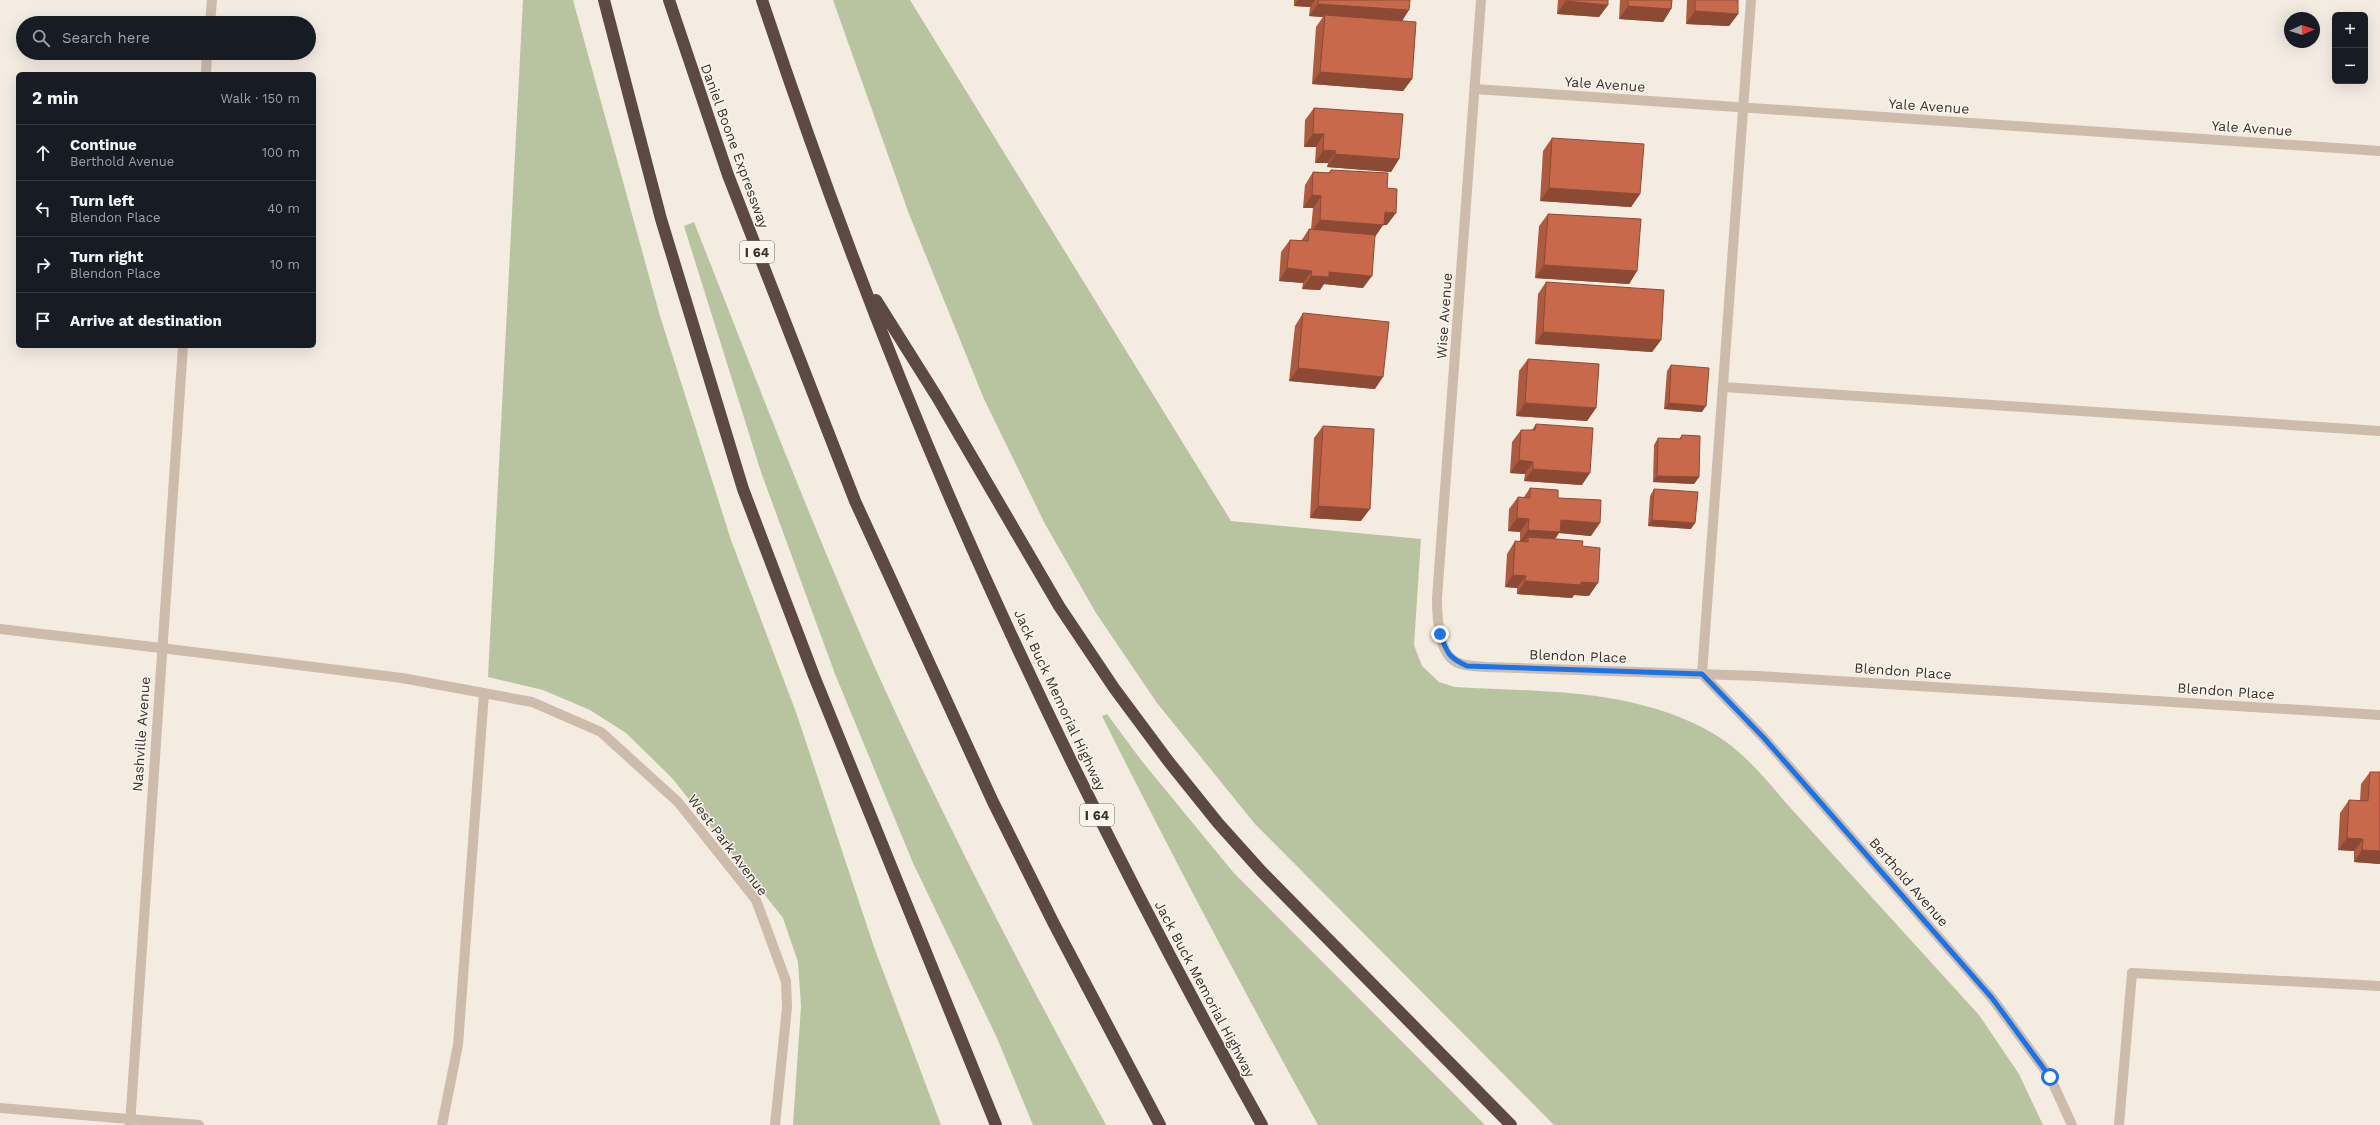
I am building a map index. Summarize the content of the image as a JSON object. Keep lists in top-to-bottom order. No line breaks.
{"streets":{"highway":["Daniel Boone Expressway","I 64","Jack Buck Memorial Highway"],"street":["Yale Avenue","Wise Avenue","Blendon Place","Nashville Avenue","West Park Avenue","Berthold Avenue"]},"crossings":[["Yale Avenue","Wise Avenue"],["I 64","Jack Buck Memorial Highway"],["Wise Avenue","Blendon Place"],["Blendon Place","Berthold Avenue"],["Nashville Avenue","West Park Avenue"]],"north":"right","page":{"map_buttons":["+","−"],"search":"Search here","heading":["2 min","Walk · 150 m"],"list":[["Continue","Berthold Avenue","100 m"],["Turn left","Blendon Place","40 m"],["Turn right","Blendon Place","10 m"],"Arrive at destination"]}}
